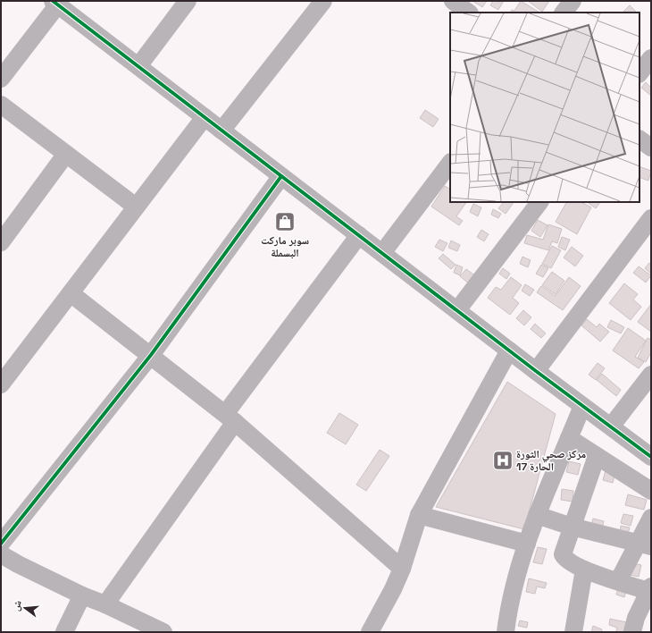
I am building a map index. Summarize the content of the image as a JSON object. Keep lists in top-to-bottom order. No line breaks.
{"places":{"shop":["سوبر ماركت البسملة"],"hospital":["مركز صحي الثورة الحارة 17"]},"north":"left"}
